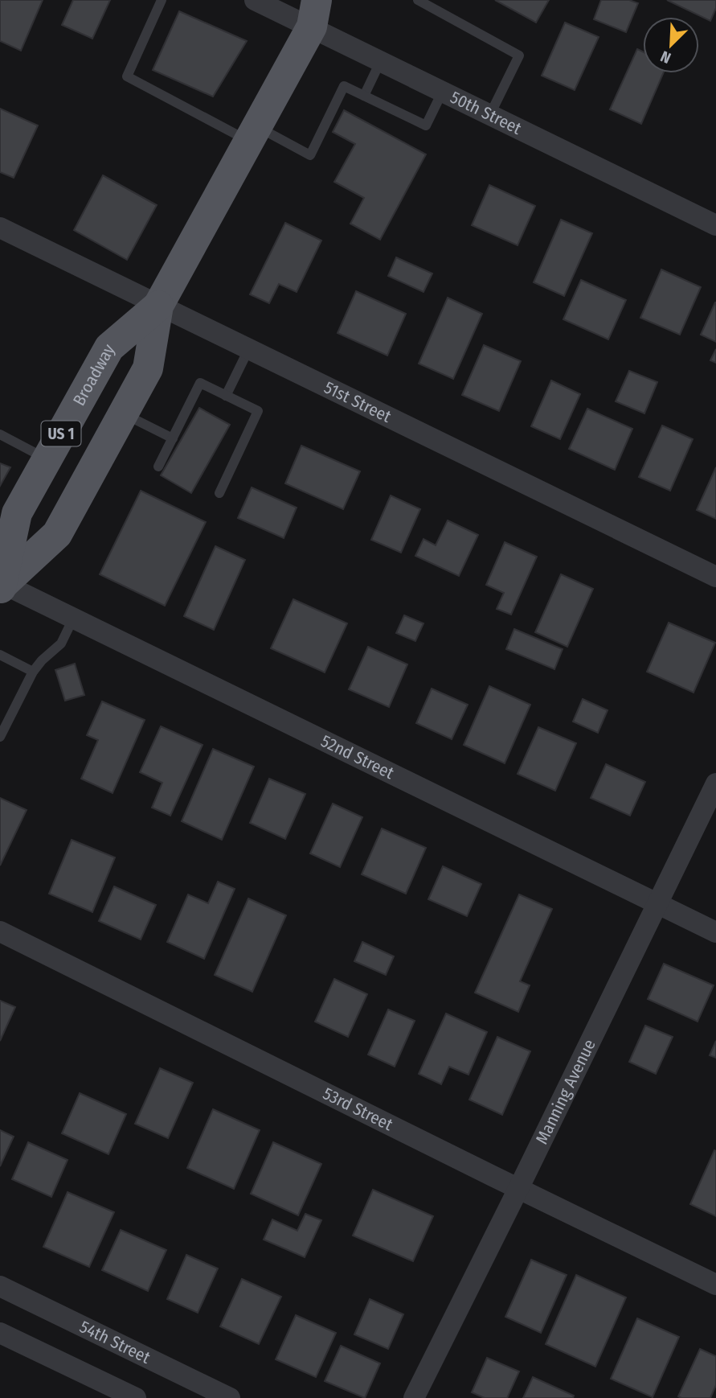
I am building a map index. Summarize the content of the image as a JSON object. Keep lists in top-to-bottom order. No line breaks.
{"streets":{"main road":["Broadway","US 1"],"street":["50th Street","51st Street","52nd Street","Manning Avenue","53rd Street","54th Street"]},"crossings":[["50th Street","Broadway"],["Broadway","51st Street"],["Broadway","52nd Street"],["52nd Street","Manning Avenue"],["Manning Avenue","53rd Street"]],"north":"bottom left"}
